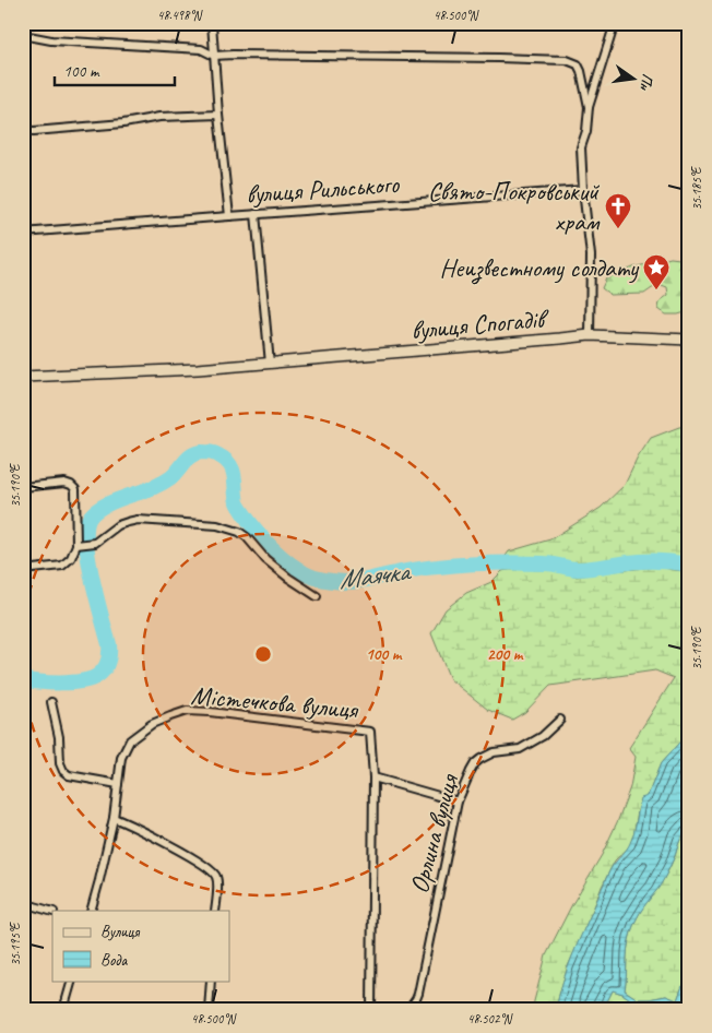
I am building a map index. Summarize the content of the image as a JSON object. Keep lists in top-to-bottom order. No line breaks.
{"streets":{"street":["вулиця Рильського","вулиця Спогадів","Містечкова вулиця","Орлина вулиця"]},"crossings":[["Містечкова вулиця","Орлина вулиця"]],"water":["Маячка"],"places":{"church":["Свято-Покровський храм"],"place":["Неизвестному солдату"]},"legend":["Вулиця","Вода"],"scale_bar":"100 m","north":"right","coordinates":["48.498°N","48.500°N","35.185°E","35.190°E","35.195°E","48.502°N"],"rings":["100 m","200 m"]}
